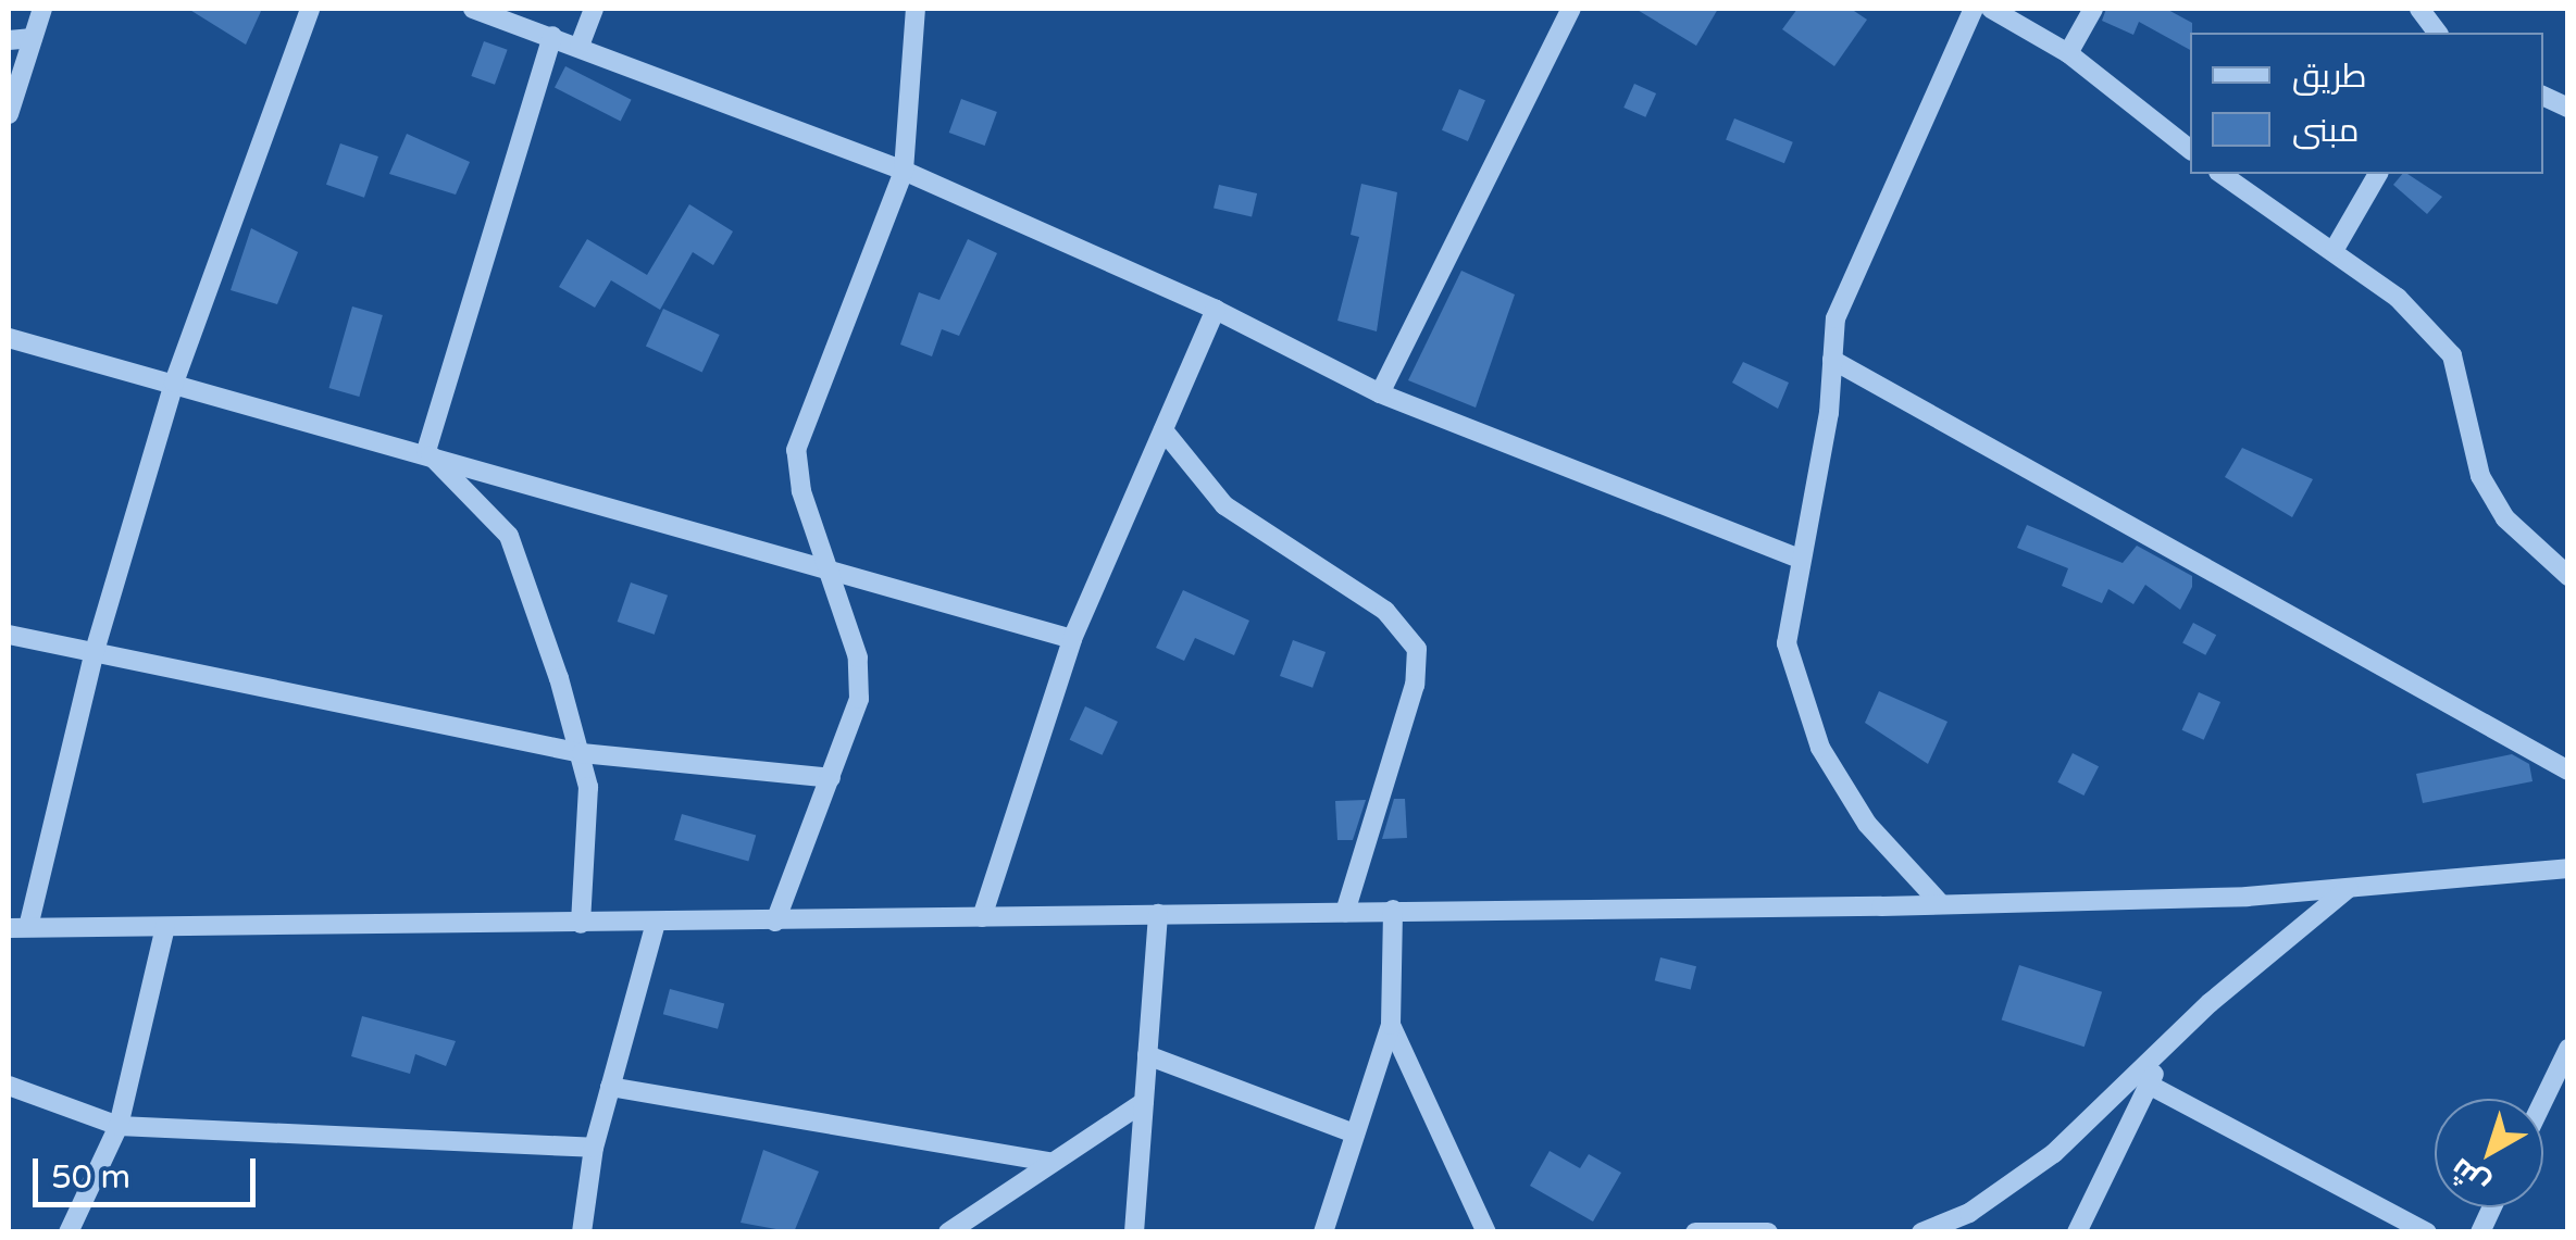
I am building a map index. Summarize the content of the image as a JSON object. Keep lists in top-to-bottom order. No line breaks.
{"legend":["طريق","مبنى"],"scale_bar":"50 m","north":"bottom left"}
